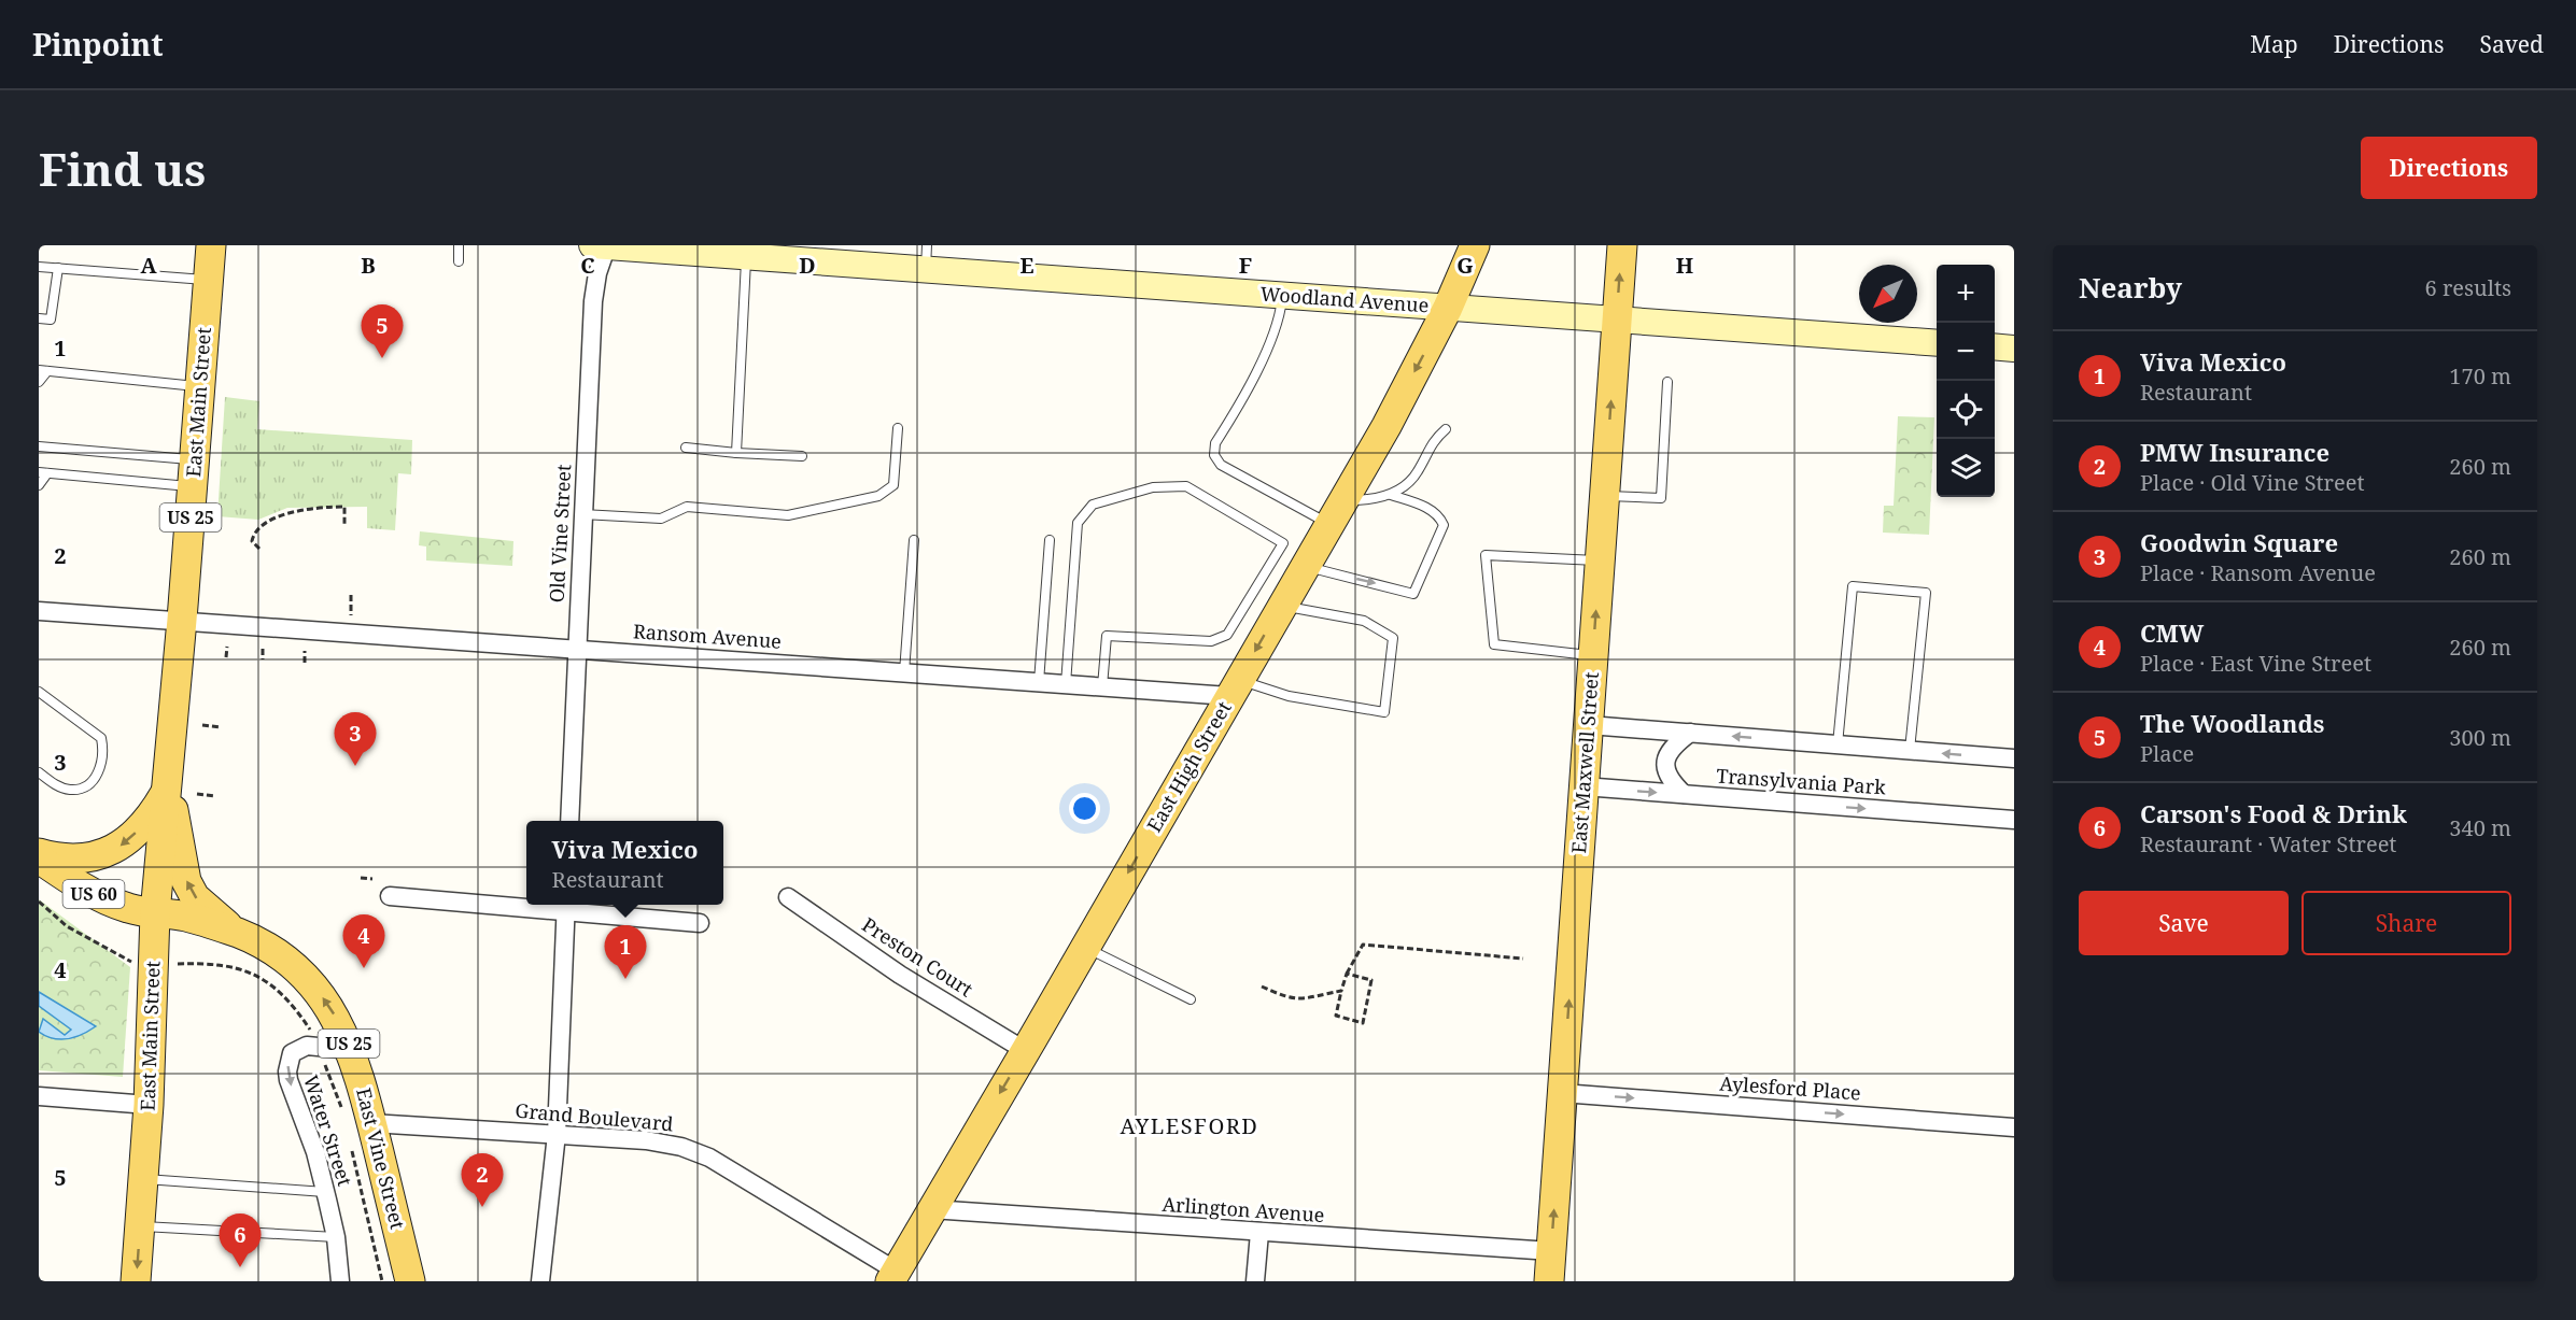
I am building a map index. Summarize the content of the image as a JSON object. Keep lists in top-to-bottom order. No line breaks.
{"streets":{"main road":["East Main Street","US 25","East Maxwell Street","East High Street","US 60","East Vine Street"],"street":["Woodland Avenue","Old Vine Street","Ransom Avenue","Transylvania Park","Preston Court","Aylesford Place","Grand Boulevard","Water Street","Arlington Avenue"]},"crossings":[["Woodland Avenue","Old Vine Street"],["Woodland Avenue","East Maxwell Street"],["Woodland Avenue","East High Street"],["East Main Street","Ransom Avenue"],["East Main Street","US 60"],["East Main Street","East Vine Street"],["Old Vine Street","Ransom Avenue"],["Ransom Avenue","East High Street"],["East Maxwell Street","Transylvania Park"],["East Maxwell Street","Aylesford Place"],["East Maxwell Street","Arlington Avenue"],["East High Street","Preston Court"],["East High Street","Grand Boulevard"],["East High Street","Arlington Avenue"],["US 60","East Vine Street"],["Grand Boulevard","East Vine Street"],["Water Street","East Vine Street"]],"one_way":["East Maxwell Street","East High Street","Aylesford Place","East Vine Street"],"districts":["AYLESFORD"],"north":"bottom left","page":{"header":"Pinpoint","nav":["Map","Directions","Saved"],"buttons":["Directions",["Save","Share"]],"title":"Find us","heading":["Nearby","6 results"],"map_buttons":["+","−"],"pins":["5","3","4","1","2","6"],"list":[{"mark":"1","name":"Viva Mexico","note":"Restaurant","value":"170 m"},{"mark":"2","name":"PMW Insurance","note":"Place · Old Vine Street","value":"260 m"},{"mark":"3","name":"Goodwin Square","note":"Place · Ransom Avenue","value":"260 m"},{"mark":"4","name":"CMW","note":"Place · East Vine Street","value":"260 m"},{"mark":"5","name":"The Woodlands","note":"Place","value":"300 m"},{"mark":"6","name":"Carson's Food & Drink","note":"Restaurant · Water Street","value":"340 m"}],"popup":["Viva Mexico","Restaurant"]},"grid":{"columns":["A","B","C","D","E","F","G","H"],"rows":["1","2","3","4","5"]}}
